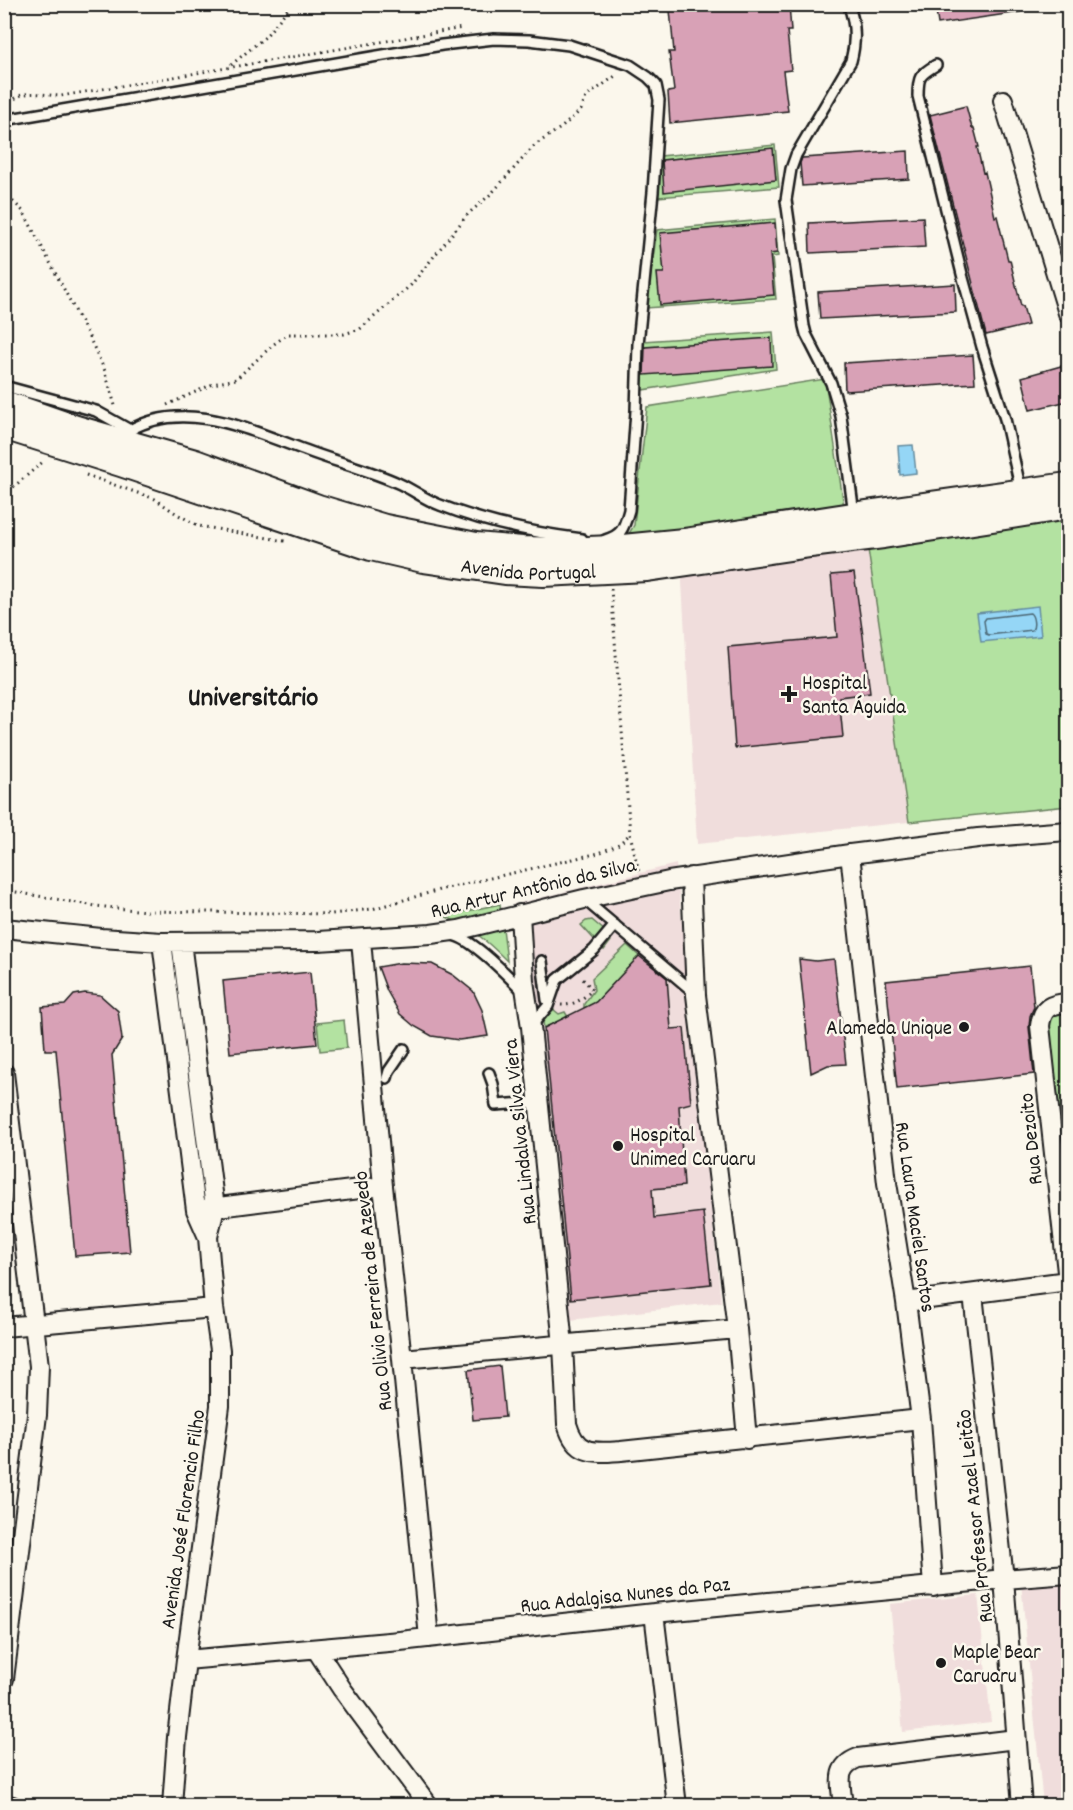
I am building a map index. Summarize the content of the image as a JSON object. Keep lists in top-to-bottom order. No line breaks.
{"streets":{"street":["Avenida Portugal","Rua Artur Antônio da Silva","Rua Lindalva Silva Viera","Rua Dezoito","Rua Laura Maciel Santos","Rua Olivio Ferreira de Azevedo","Rua Professor Azael Leitão","Avenida José Florencio Filho","Rua Adalgisa Nunes da Paz"]},"crossings":[["Rua Artur Antônio da Silva","Rua Lindalva Silva Viera"],["Rua Artur Antônio da Silva","Rua Laura Maciel Santos"],["Rua Artur Antônio da Silva","Rua Olivio Ferreira de Azevedo"],["Rua Artur Antônio da Silva","Avenida José Florencio Filho"],["Rua Lindalva Silva Viera","Rua Laura Maciel Santos"],["Rua Laura Maciel Santos","Rua Adalgisa Nunes da Paz"],["Rua Olivio Ferreira de Azevedo","Rua Adalgisa Nunes da Paz"],["Rua Professor Azael Leitão","Rua Adalgisa Nunes da Paz"],["Avenida José Florencio Filho","Rua Adalgisa Nunes da Paz"]],"districts":["Universitário"],"places":{"health":["Hospital Santa Águida"],"other":["Alameda Unique","Hospital Unimed Caruaru","Maple Bear Caruaru"]}}
